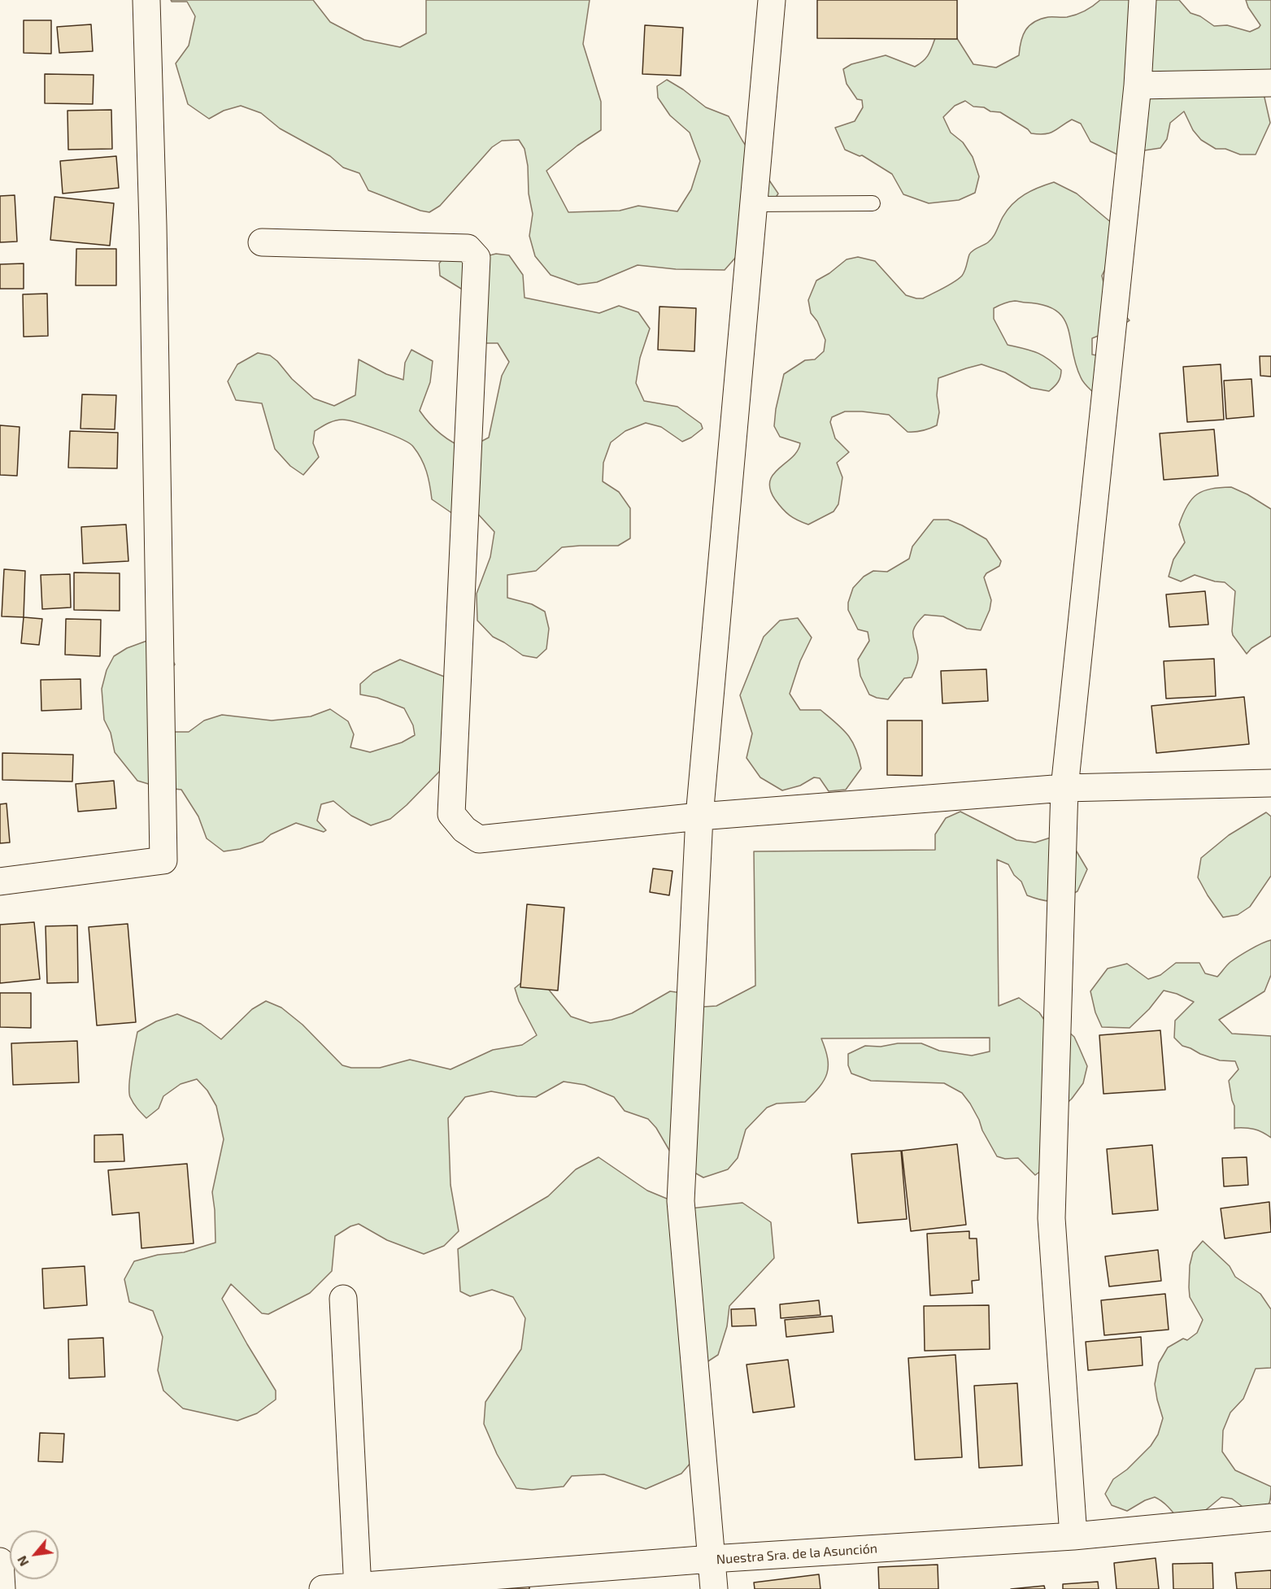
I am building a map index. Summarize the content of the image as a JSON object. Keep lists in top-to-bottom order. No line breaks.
{"streets":{"street":["Nuestra Sra. de la Asunción"]},"north":"bottom left"}
